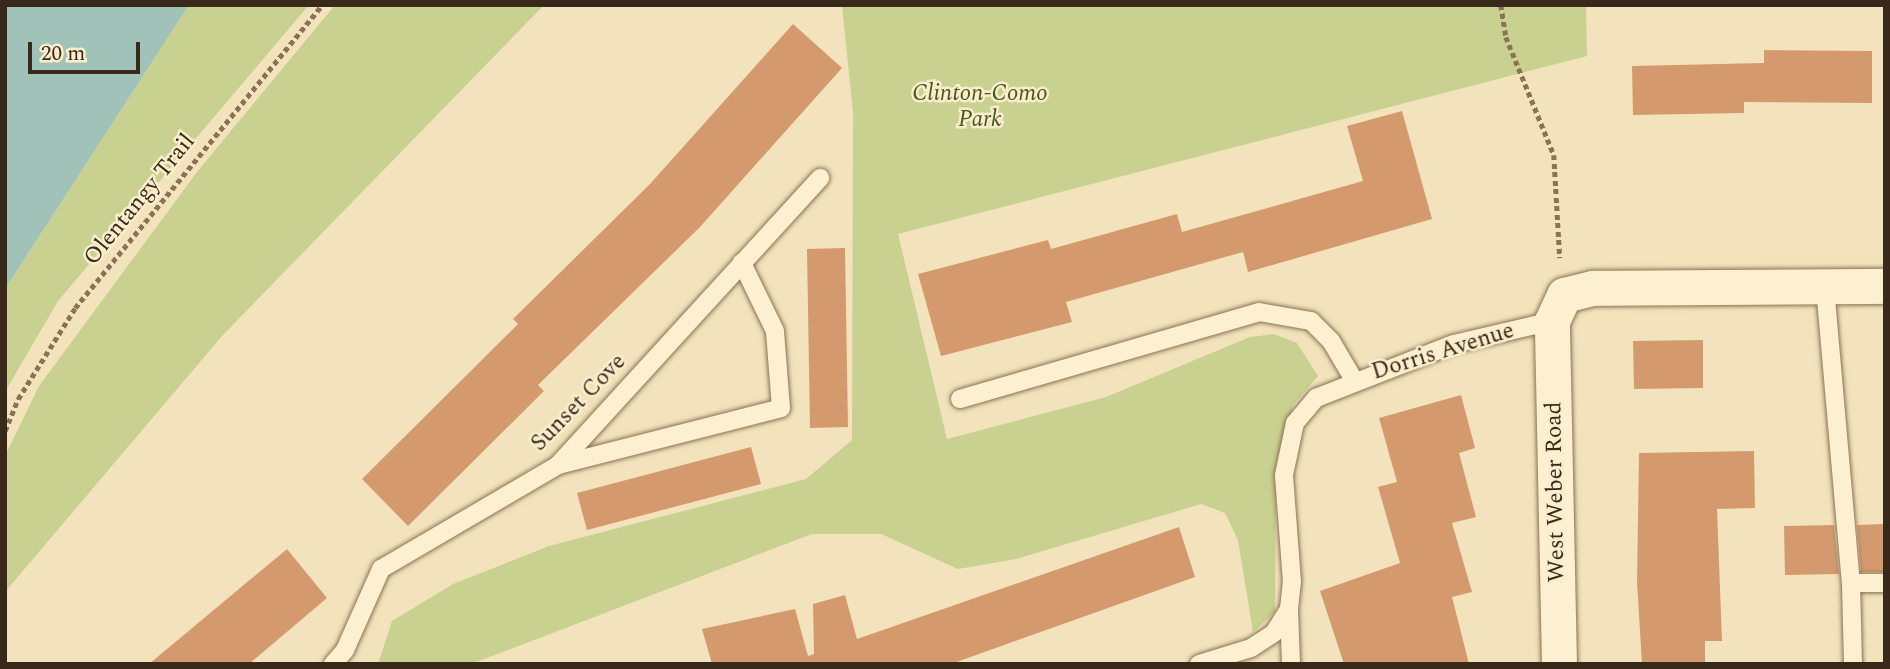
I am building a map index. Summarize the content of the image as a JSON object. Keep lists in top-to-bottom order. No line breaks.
{"streets":{"street":["West Weber Road"],"lane":["Dorris Avenue","Sunset Cove"],"path":["Olentangy Trail"]},"crossings":[["Dorris Avenue","West Weber Road"]],"parks":["Clinton-Como Park"],"scale_bar":"20 m"}
